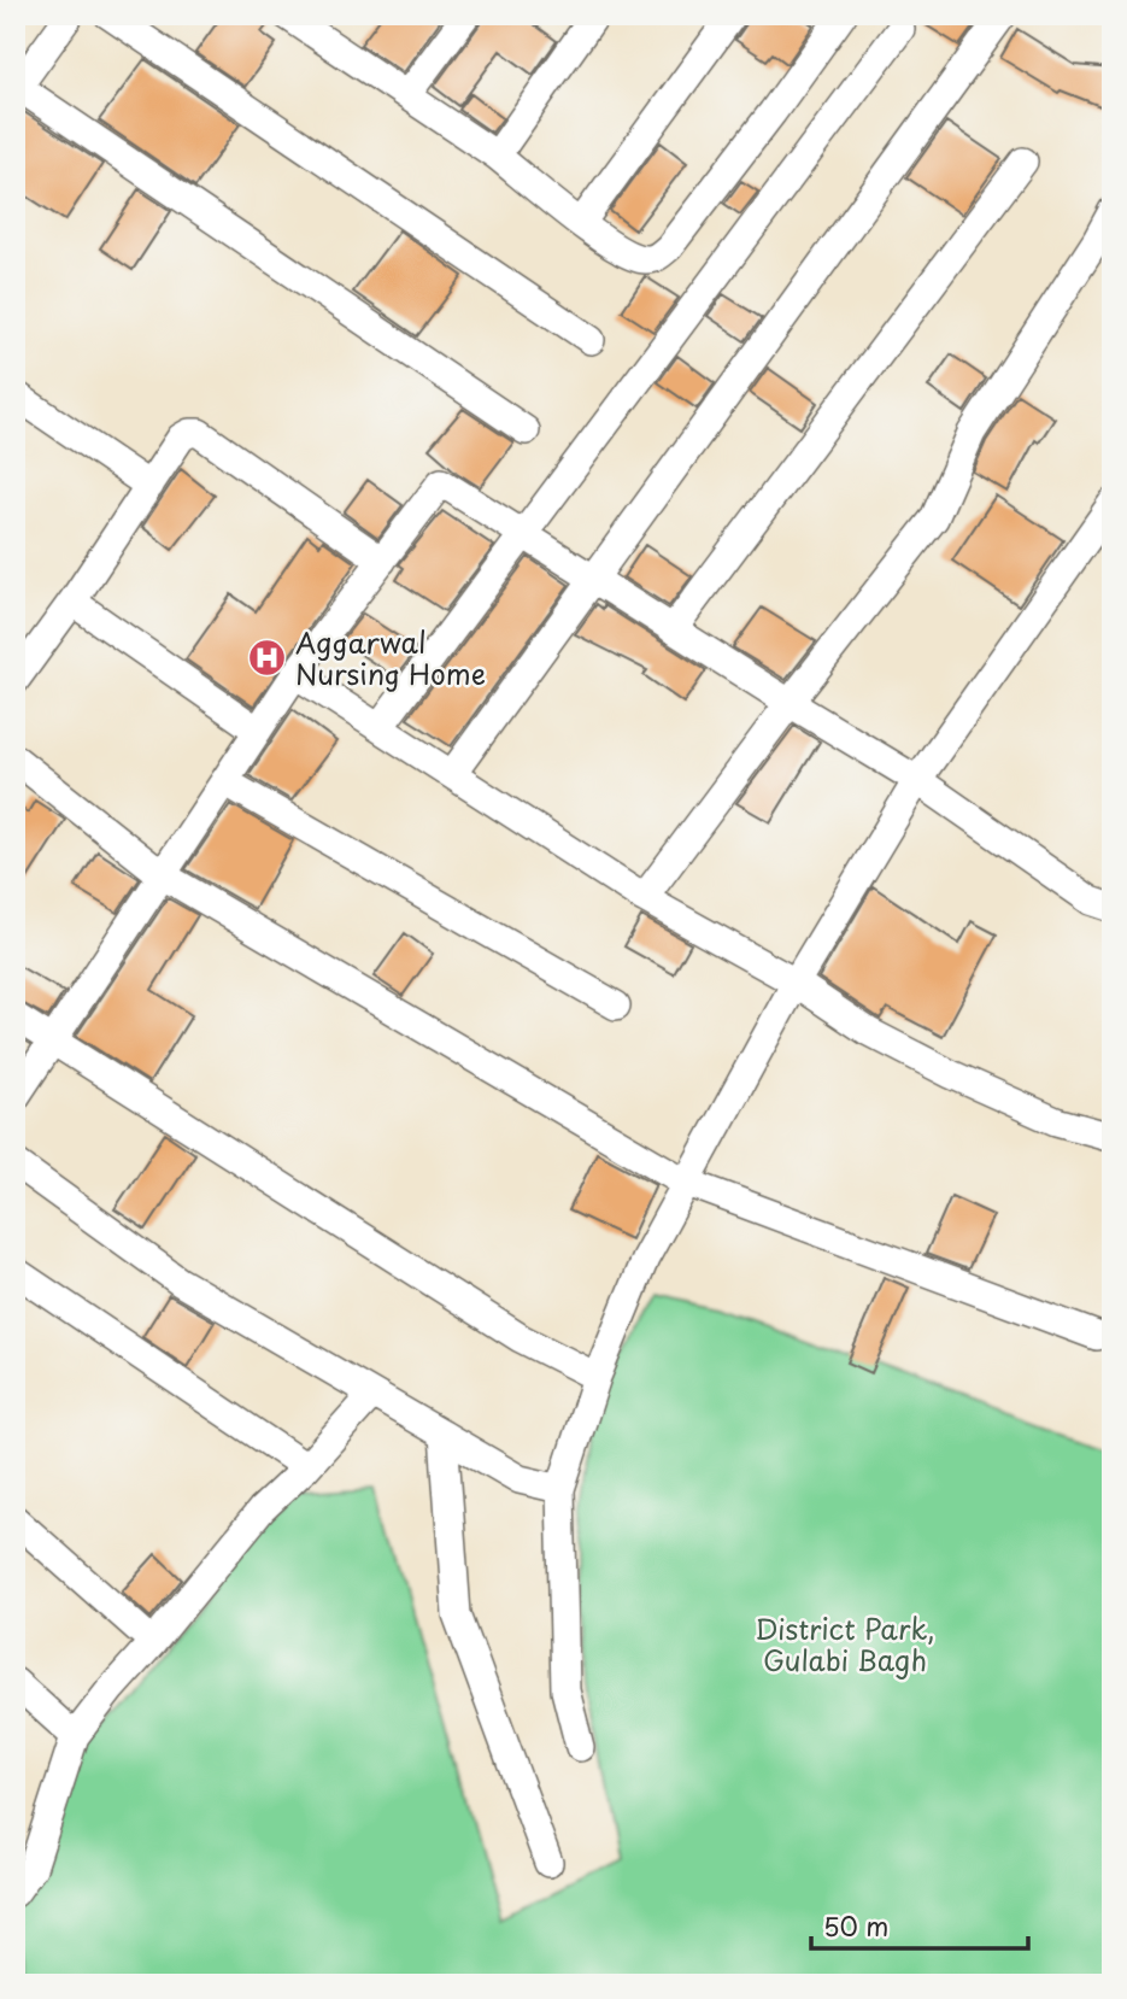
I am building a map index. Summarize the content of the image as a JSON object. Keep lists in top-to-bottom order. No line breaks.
{"parks":["District Park, Gulabi Bagh"],"places":{"hospital":["Aggarwal Nursing Home"]},"scale_bar":"50 m"}
